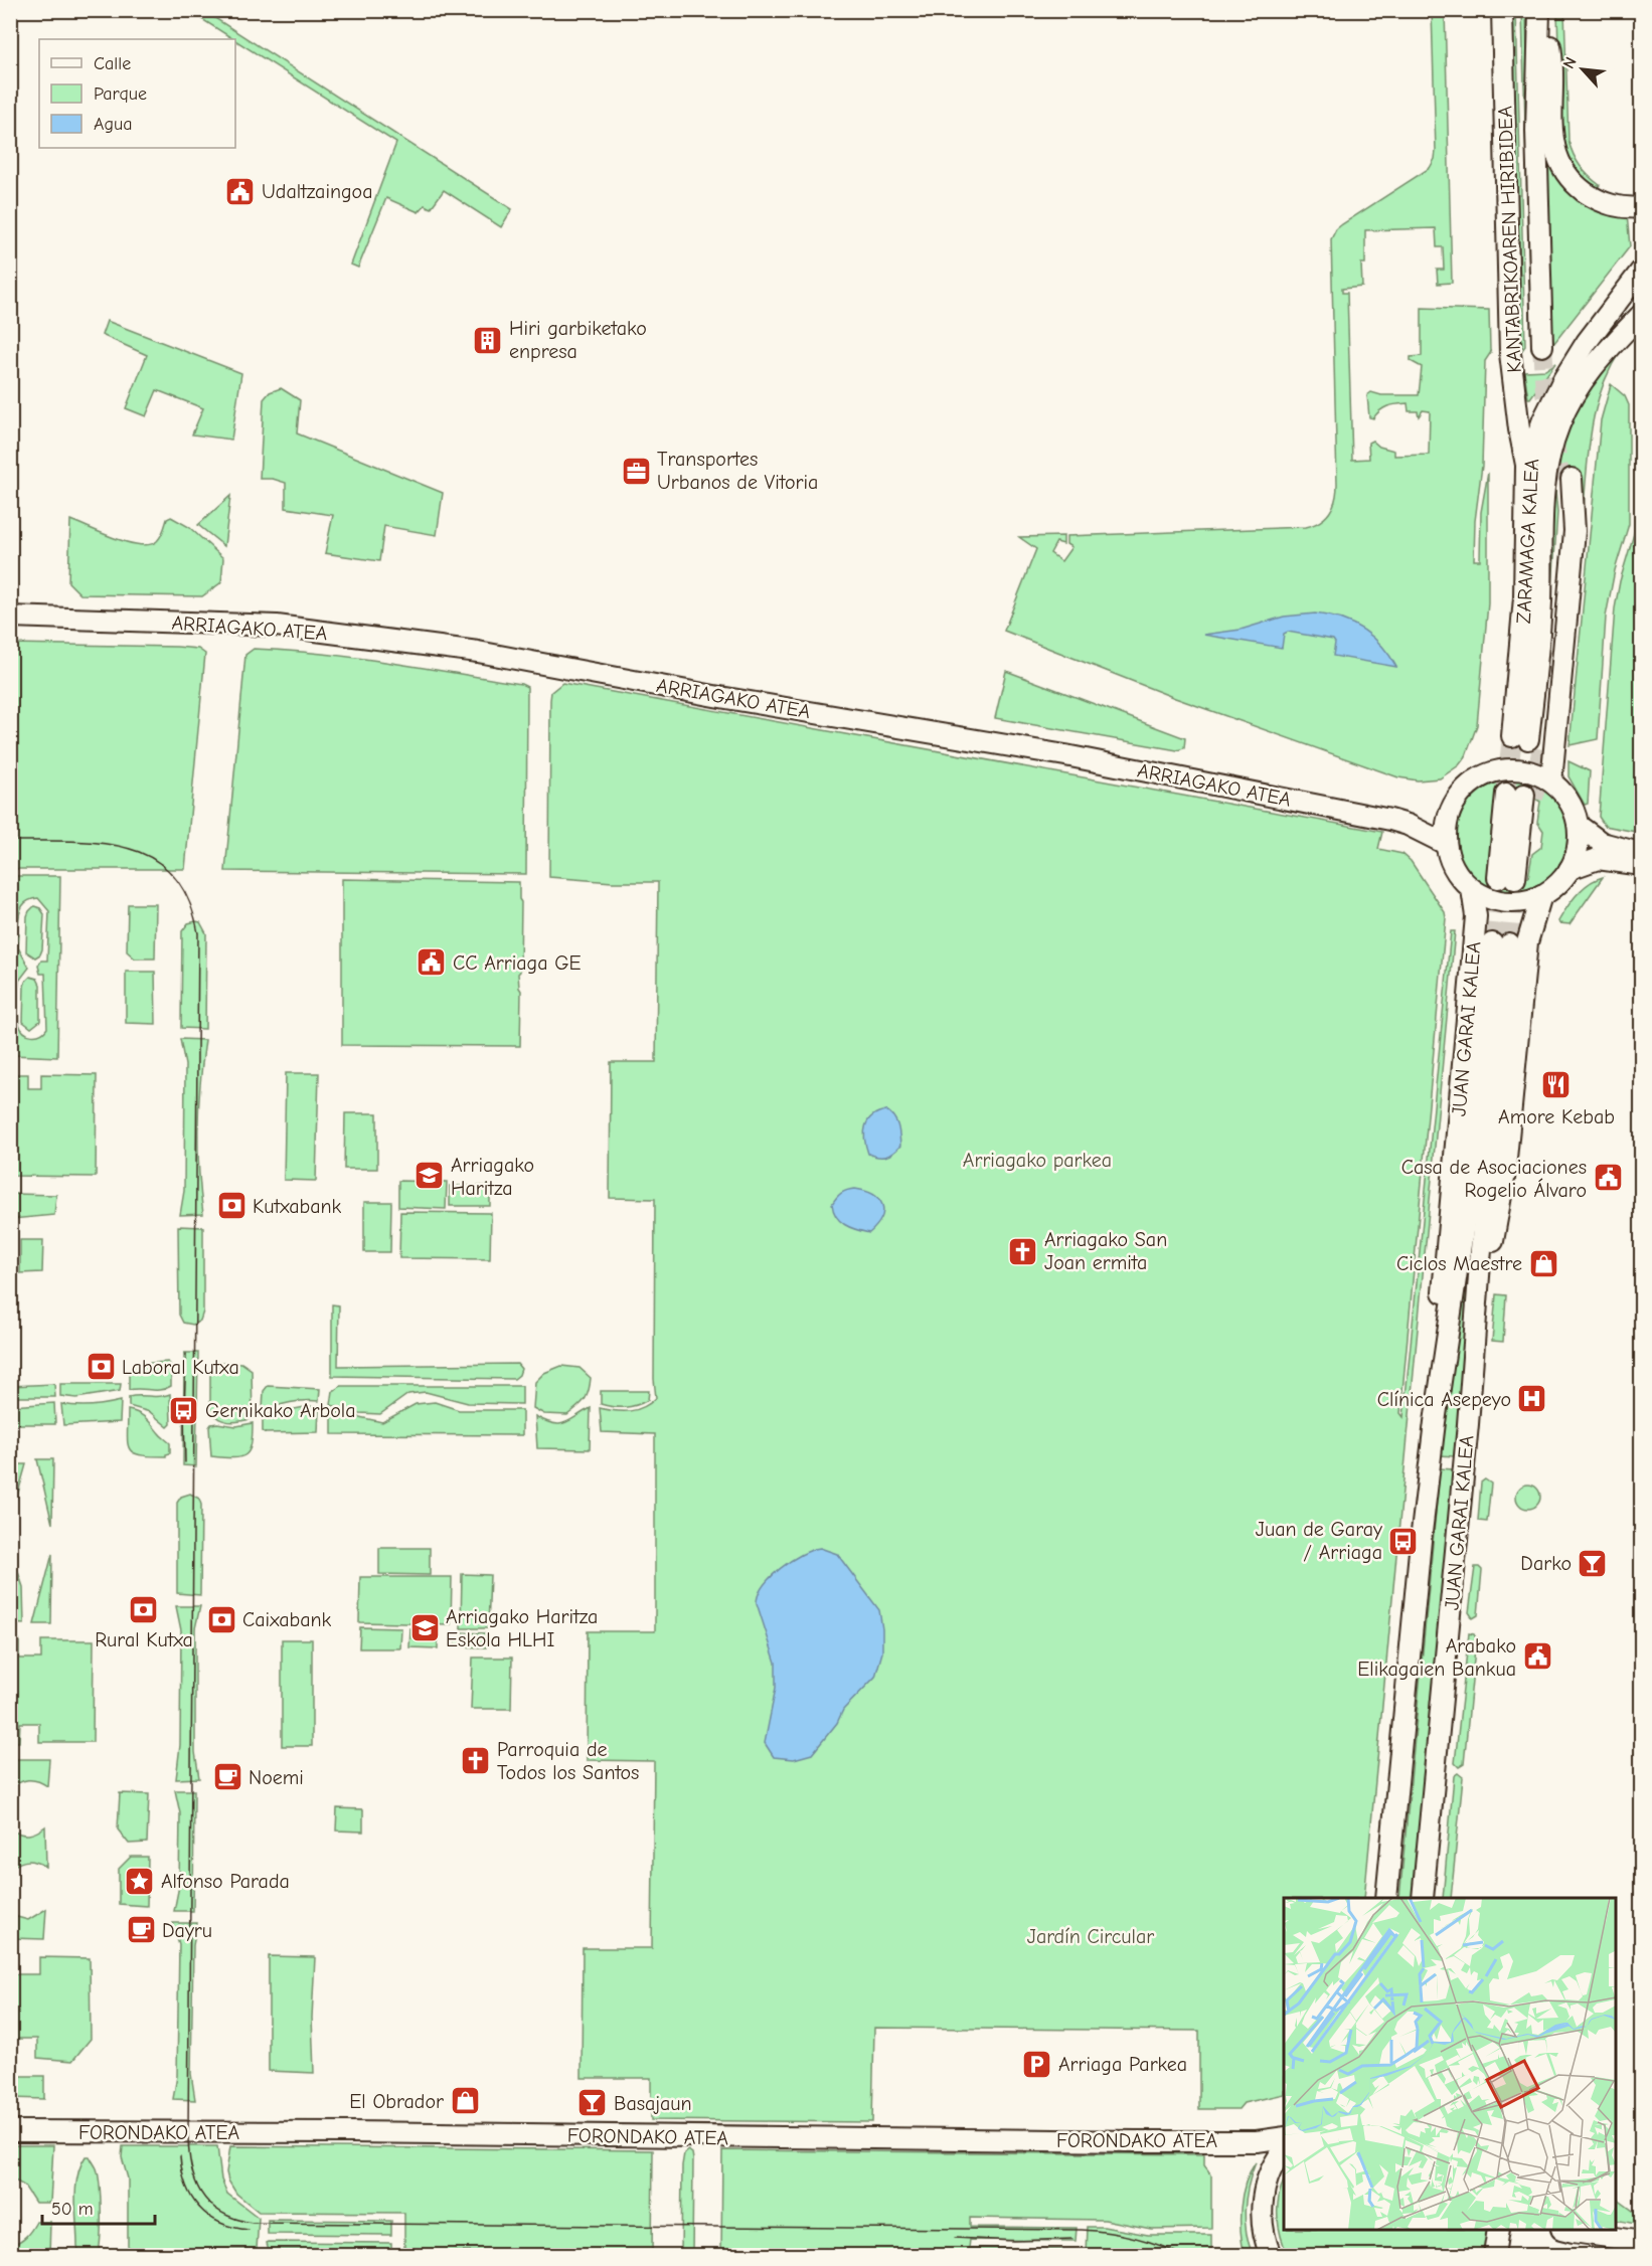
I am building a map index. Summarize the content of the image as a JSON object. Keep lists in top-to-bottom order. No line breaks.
{"streets":{"main road":["KANTABRIKOAREN HIRIBIDEA","ZARAMAGA KALEA","ARRIAGAKO ATEA","JUAN GARAI KALEA","FORONDAKO ATEA"]},"crossings":[["KANTABRIKOAREN HIRIBIDEA","ZARAMAGA KALEA"]],"parks":["Arriagako parkea","Jardín Circular"],"places":{"public building":["Udaltzaingoa","CC Arriaga GE","Casa de Asociaciones Rogelio Álvaro","Arabako Elikagaien Bankua"],"building":["Hiri garbiketako enpresa"],"office":["Transportes Urbanos de Vitoria"],"restaurant":["Amore Kebab"],"school or university":["Arriagako Haritza","Arriagako Haritza Eskola HLHI"],"bank":["Kutxabank","Laboral Kutxa","Rural Kutxa","Caixabank"],"church":["Arriagako San Joan ermita","Parroquia de Todos los Santos"],"shop":["Ciclos Maestre","El Obrador"],"hospital":["Clínica Asepeyo"],"bus stop":["Gernikako Arbola","Juan de Garay / Arriaga"],"bar":["Darko","Basajaun"],"cafe":["Noemi","Dayru"],"place":["Alfonso Parada"],"parking":["Arriaga Parkea"]},"legend":["Calle","Parque","Agua"],"scale_bar":"50 m","north":"top left"}
